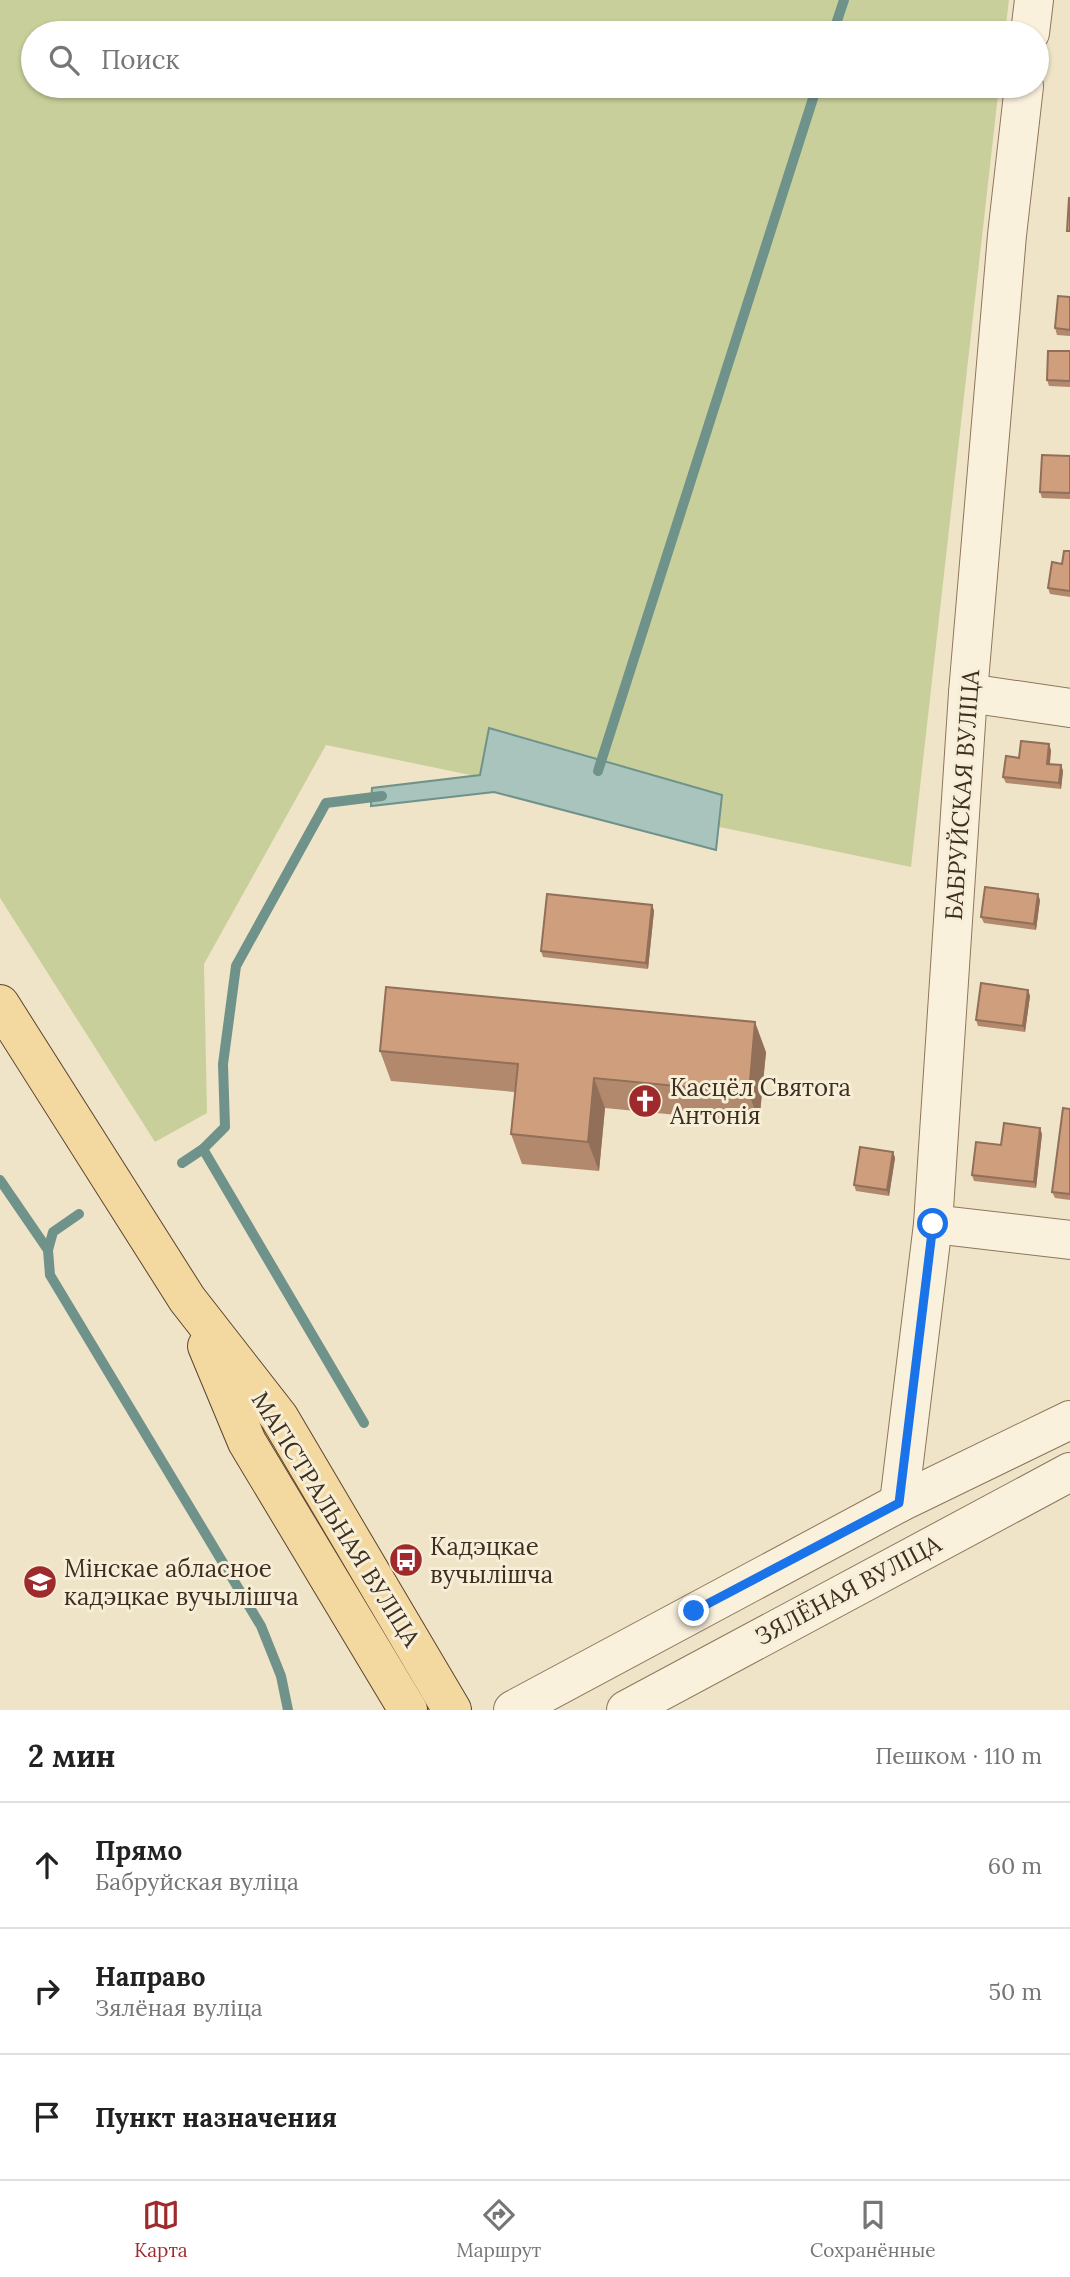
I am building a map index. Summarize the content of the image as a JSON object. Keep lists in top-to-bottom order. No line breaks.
{"streets":{"main road":["МАГІСТРАЛЬНАЯ ВУЛІЦА"],"street":["БАБРУЙСКАЯ ВУЛІЦА","ЗЯЛЁНАЯ ВУЛІЦА"]},"places":{"church":["Касцёл Святога Антонія"],"bus stop":["Кадэцкае вучылішча"],"school or university":["Мінскае абласное кадэцкае вучылішча"]},"page":{"search":"Поиск","heading":["2 мин","Пешком · 110 m"],"list":[["Прямо","Бабруйская вуліца","60 m"],["Направо","Зялёная вуліца","50 m"],"Пункт назначения"],"nav":["Карта","Маршрут","Сохранённые"]}}
